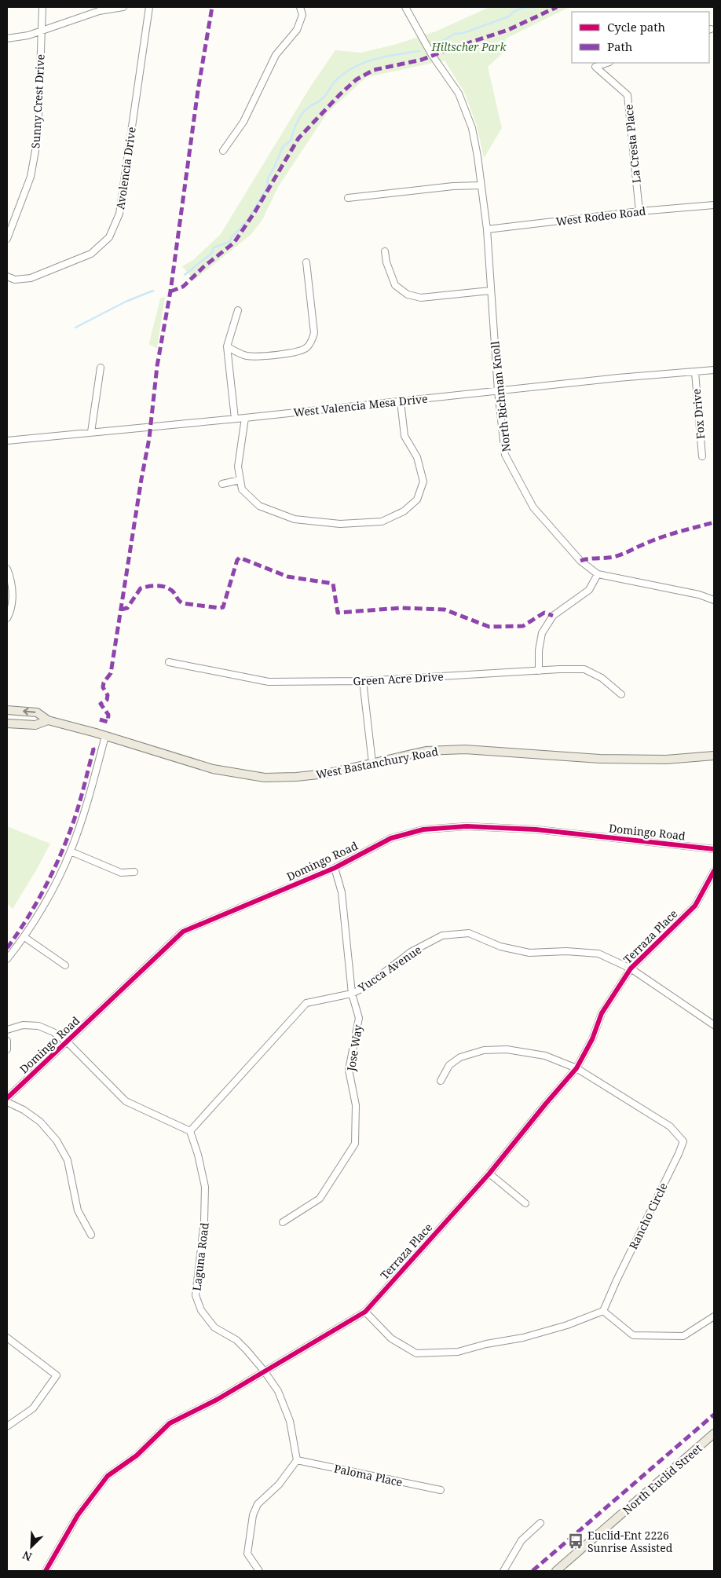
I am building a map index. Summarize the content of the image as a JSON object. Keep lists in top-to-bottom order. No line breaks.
{"streets":{"main road":["West Bastanchury Road","North Euclid Street"],"street":["Sunny Crest Drive","La Cresta Place","Avolencia Drive","West Rodeo Road","North Richman Knoll","West Valencia Mesa Drive","Fox Drive","Green Acre Drive","Domingo Road","Terraza Place","Yucca Avenue","Jose Way","Rancho Circle","Laguna Road","Paloma Place"]},"crossings":[["La Cresta Place","West Rodeo Road"],["West Rodeo Road","North Richman Knoll"],["North Richman Knoll","West Valencia Mesa Drive"],["West Valencia Mesa Drive","Fox Drive"],["Domingo Road","Jose Way"],["Terraza Place","Yucca Avenue"],["Terraza Place","Rancho Circle"],["Terraza Place","Laguna Road"],["Yucca Avenue","Jose Way"],["Yucca Avenue","Laguna Road"],["Laguna Road","Paloma Place"]],"parks":["Hiltscher Park"],"places":{"bus stop":["Euclid-Ent 2226 Sunrise Assisted"]},"legend":["Cycle path","Path"],"north":"bottom left"}
